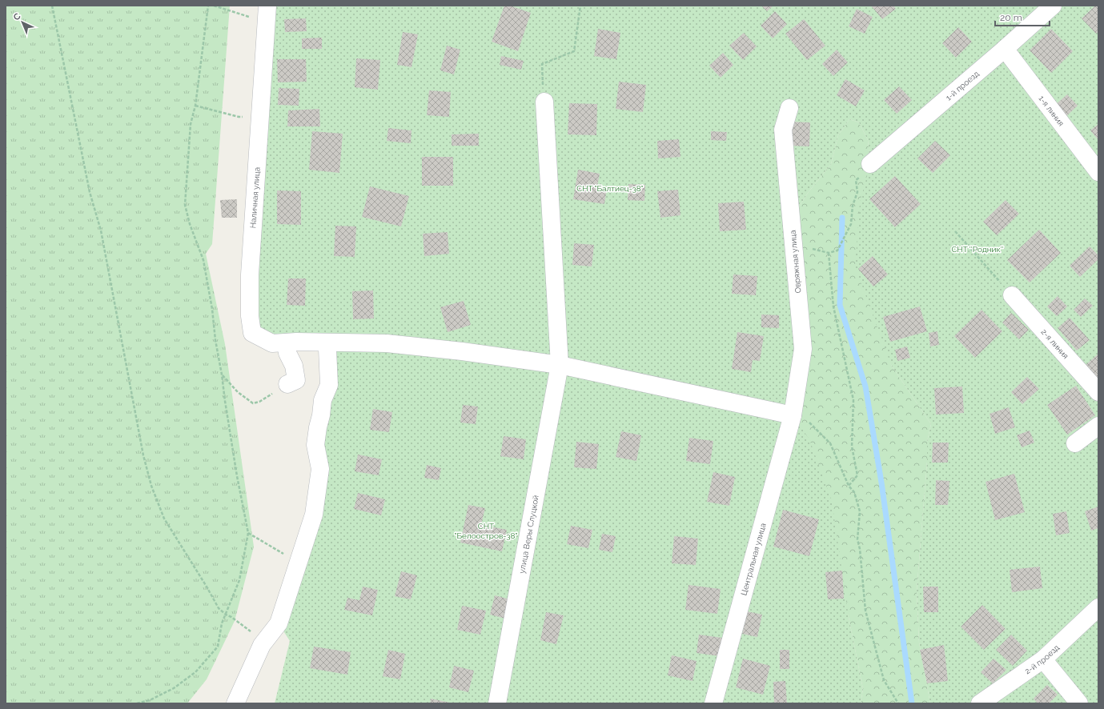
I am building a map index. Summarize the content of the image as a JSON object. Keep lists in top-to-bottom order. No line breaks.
{"streets":{"street":["1-й проезд","1-я линия","Наличная улица","Овряжная улица","2-я линия","улица Веры Слуцкой","Центральная улица","2-й проезд"]},"crossings":[["1-й проезд","1-я линия"],["Наличная улица","Овряжная улица"],["Наличная улица","улица Веры Слуцкой"],["Наличная улица","Центральная улица"],["Овряжная улица","Центральная улица"]],"parks":["СНТ \"Балтиец-38\"","СНТ ''Родник''","СНТ \"Белоостров-38\""],"scale_bar":"20 m","north":"top left"}
